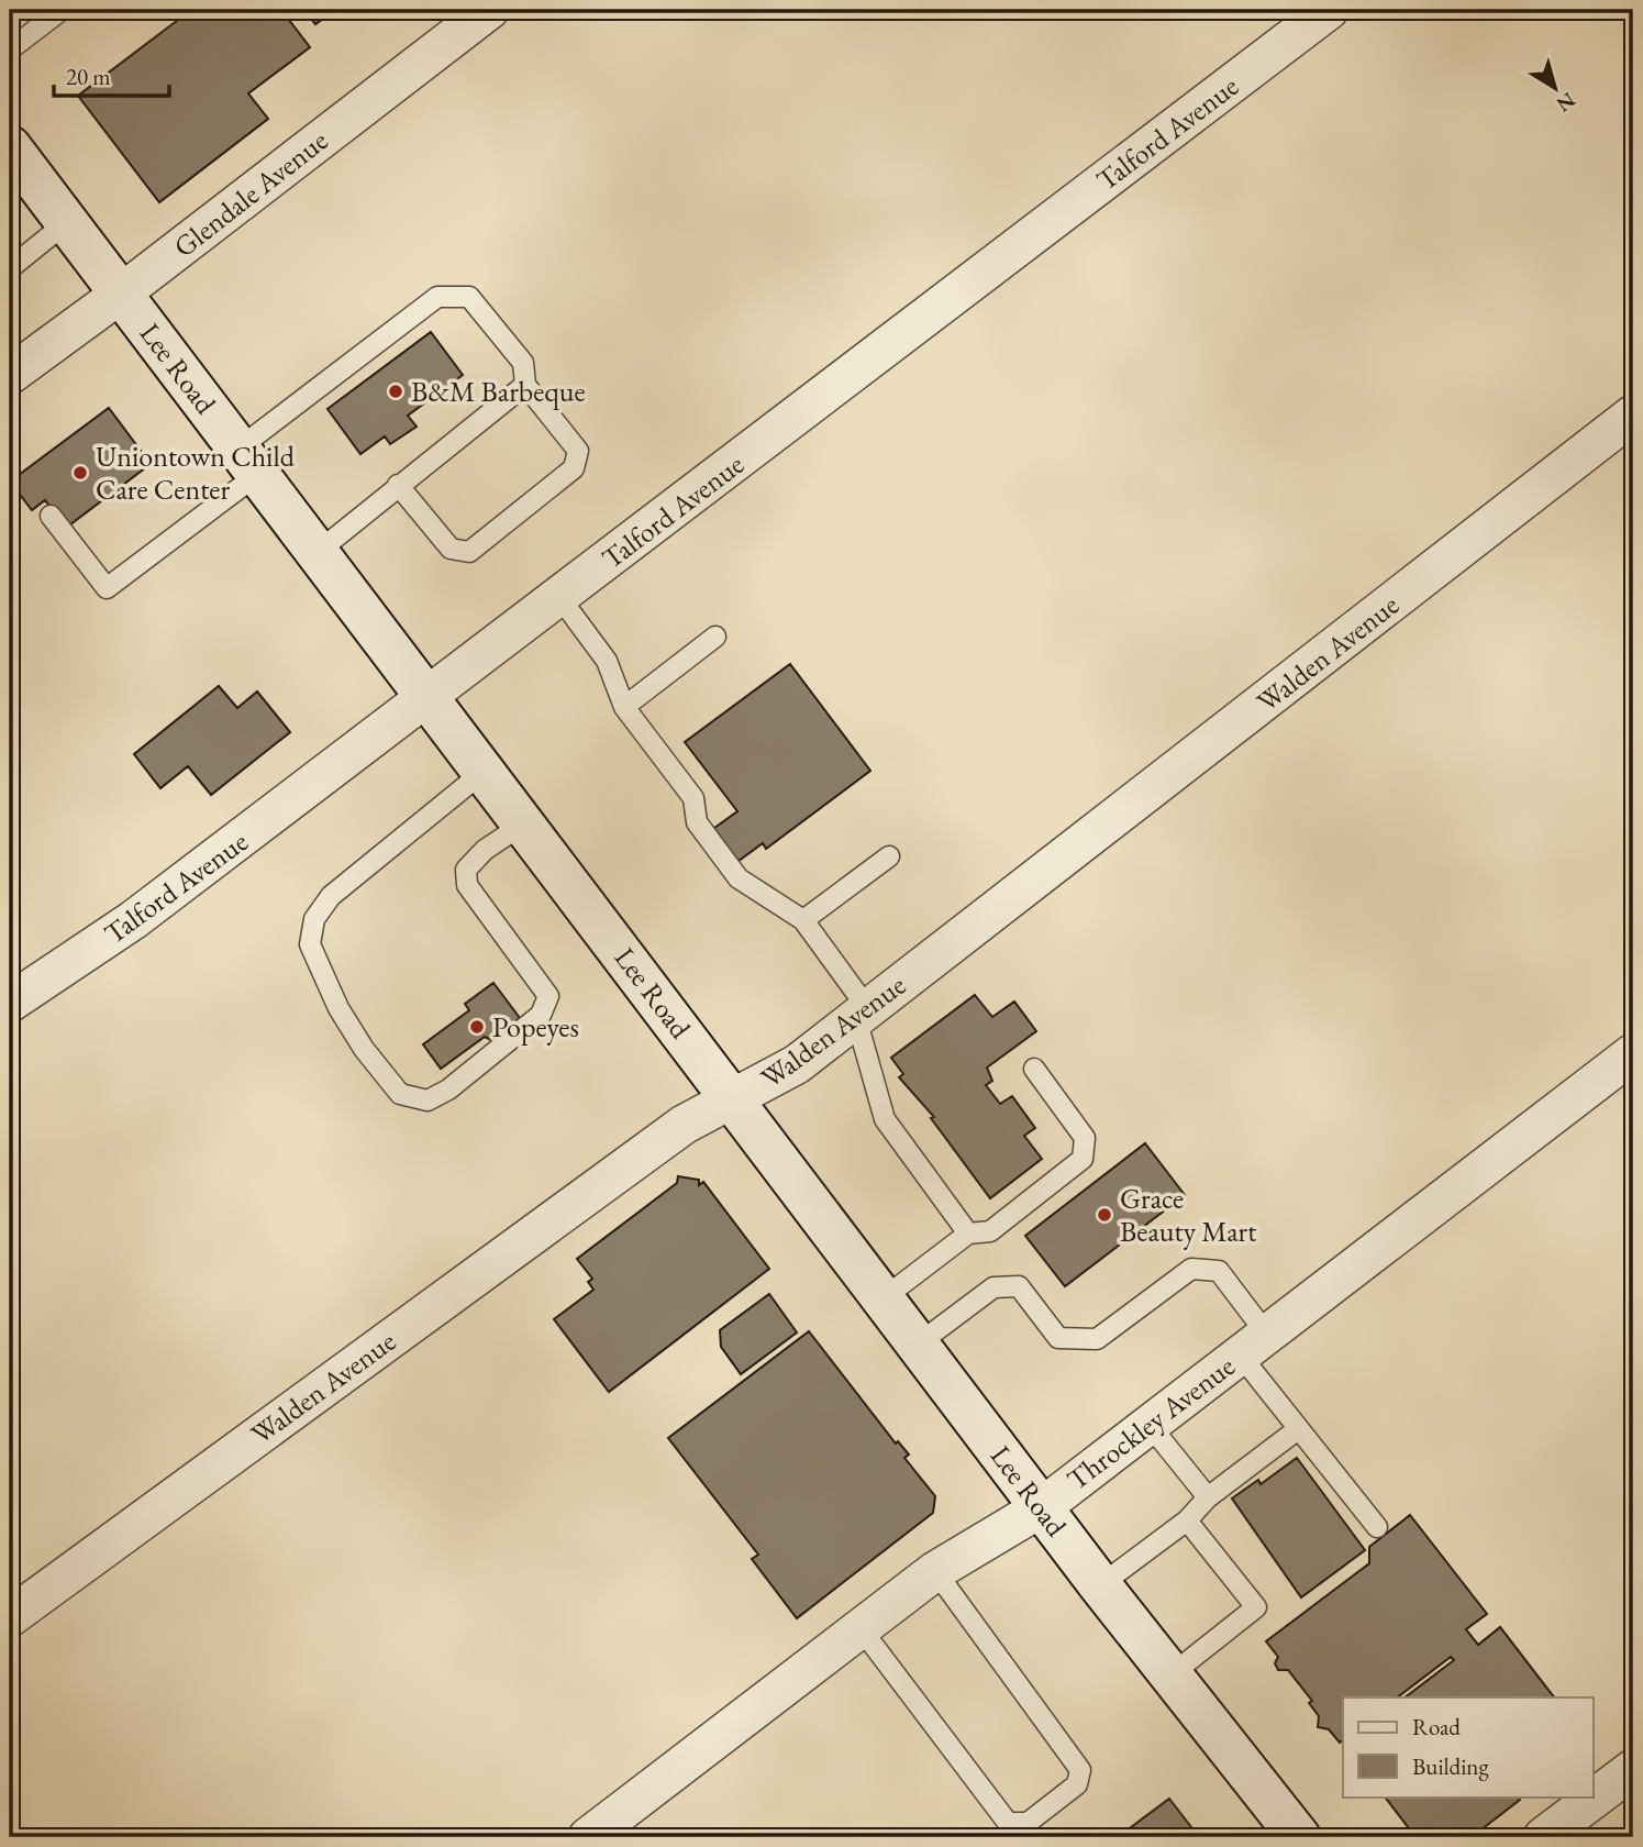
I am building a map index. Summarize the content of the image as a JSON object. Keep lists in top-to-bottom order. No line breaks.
{"streets":{"main road":["Lee Road"],"street":["Talford Avenue","Glendale Avenue","Walden Avenue","Throckley Avenue"]},"crossings":[["Talford Avenue","Lee Road"],["Glendale Avenue","Lee Road"],["Lee Road","Walden Avenue"],["Lee Road","Throckley Avenue"]],"places":["B&M Barbeque","Uniontown Child Care Center","Popeyes","Grace Beauty Mart"],"legend":["Road","Building"],"scale_bar":"20 m","north":"bottom right"}
